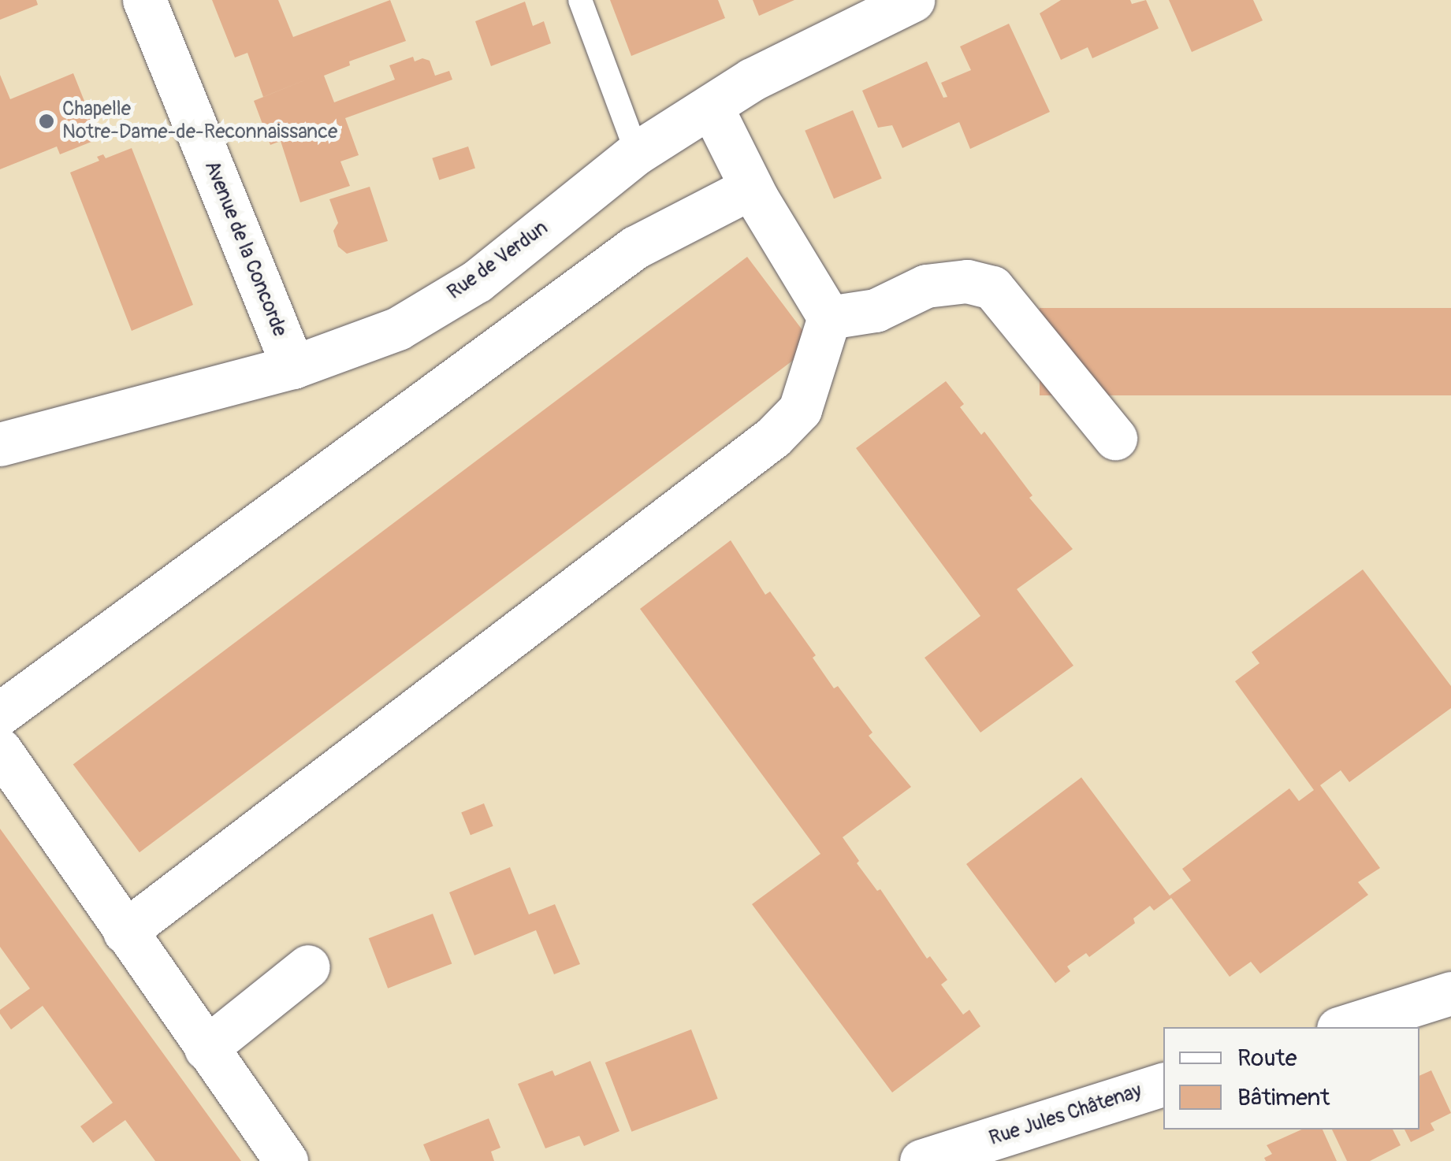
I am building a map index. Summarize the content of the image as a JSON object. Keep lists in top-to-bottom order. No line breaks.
{"streets":{"street":["Avenue de la Concorde","Rue de Verdun","Rue Jules Châtenay"]},"crossings":[["Avenue de la Concorde","Rue de Verdun"]],"places":["Chapelle Notre-Dame-de-Reconnaissance"],"legend":["Route","Bâtiment"]}
